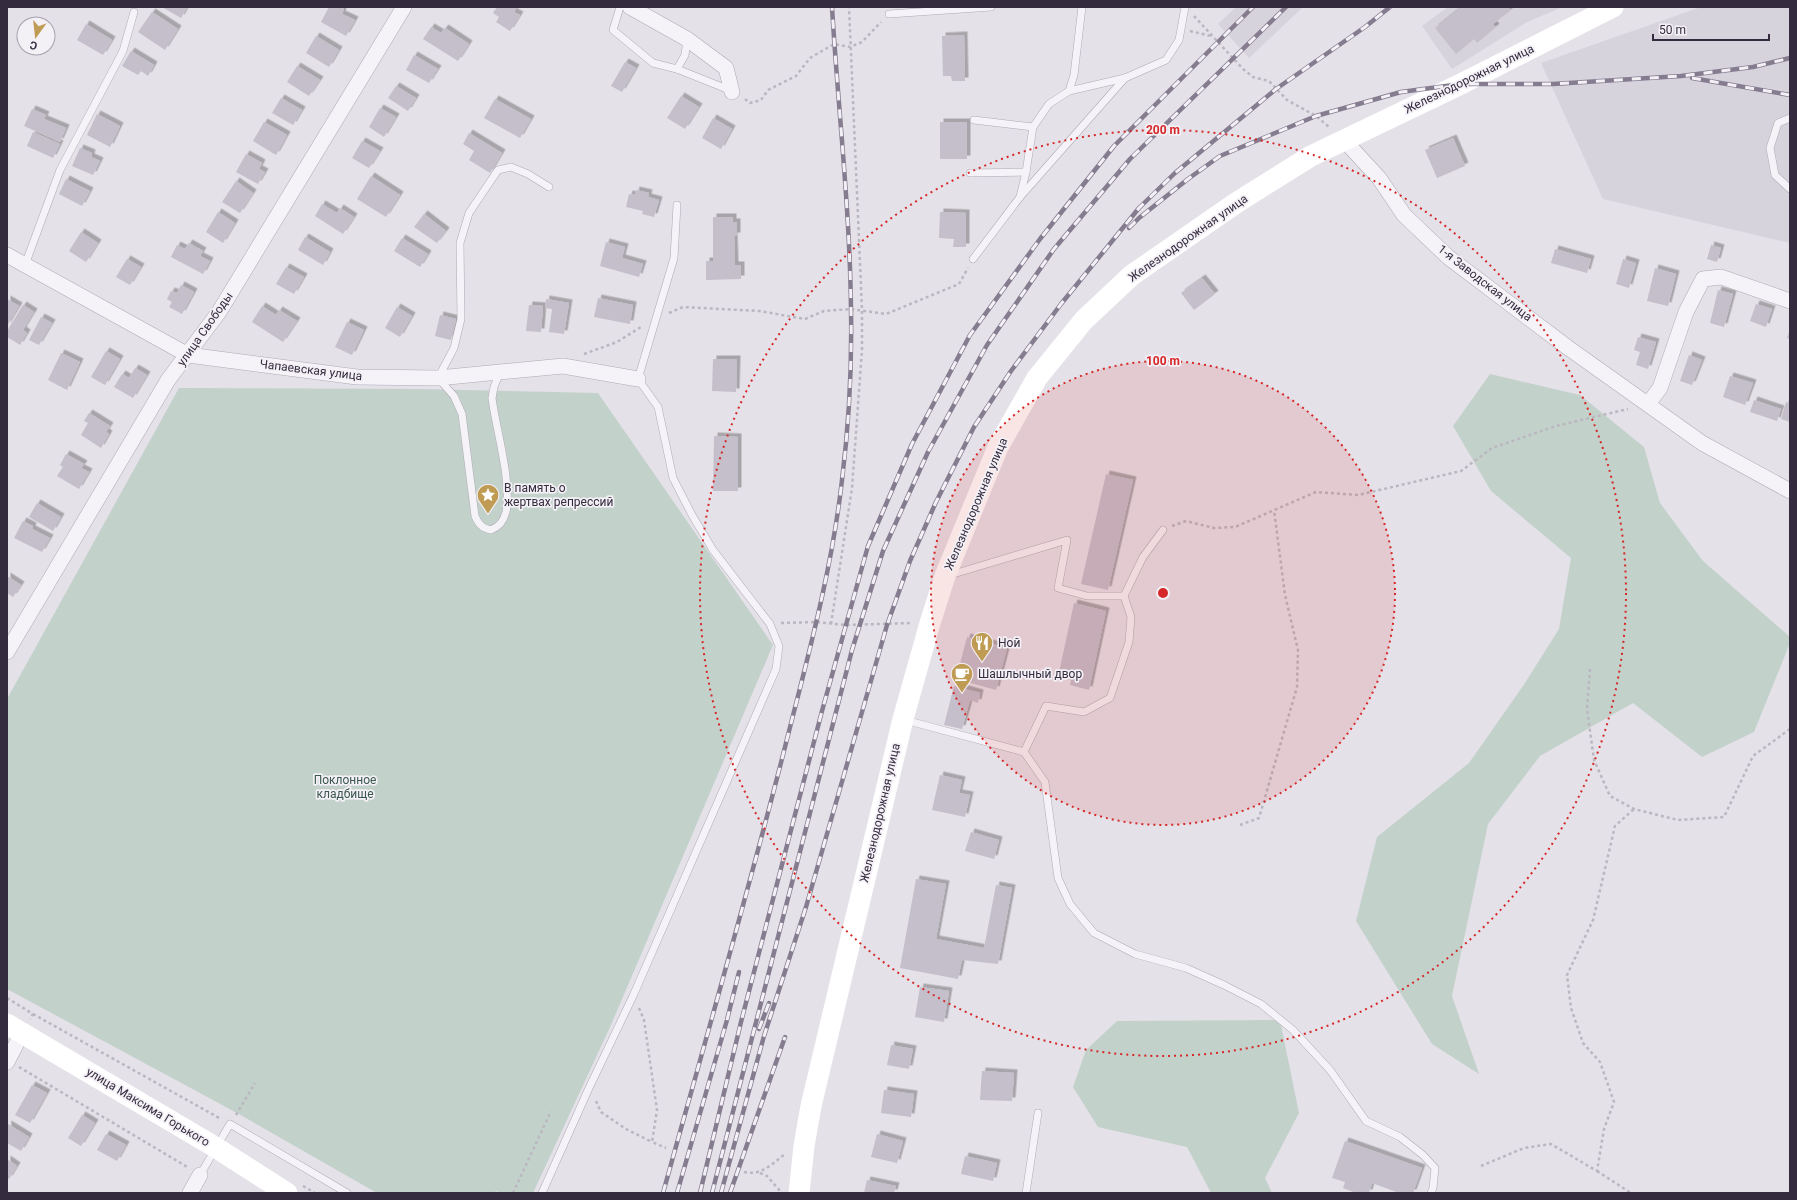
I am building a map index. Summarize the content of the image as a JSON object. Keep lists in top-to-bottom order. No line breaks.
{"streets":{"street":["Железнодорожная улица","1-я Заводская улица","улица Свободы","Чапаевская улица","улица Максима Горького"]},"crossings":[["Железнодорожная улица","1-я Заводская улица"],["улица Свободы","Чапаевская улица"]],"parks":["Поклонное кладбище"],"places":{"place":["В память о жертвах репрессий"],"restaurant":["Ной"],"cafe":["Шашлычный двор"]},"scale_bar":"50 m","north":"bottom","rings":["200 m","100 m"]}
